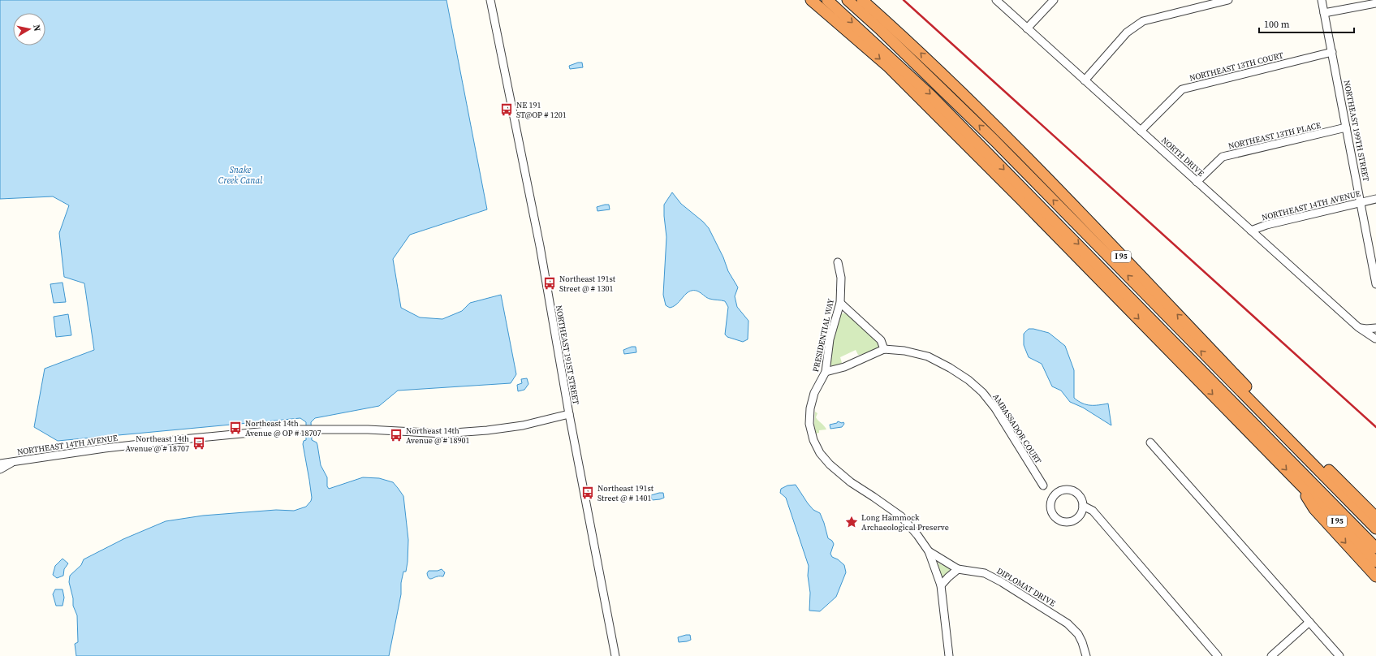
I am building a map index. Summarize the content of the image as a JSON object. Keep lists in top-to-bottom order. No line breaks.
{"streets":{"highway":["I 95"],"street":["NORTHEAST 13TH COURT","NORTHEAST 199TH STREET","NORTHEAST 13TH PLACE","NORTH DRIVE","NORTHEAST 14TH AVENUE","PRESIDENTIAL WAY","NORTHEAST 191ST STREET","AMBASSADOR COURT","DIPLOMAT DRIVE"]},"crossings":[["NORTHEAST 13TH COURT","NORTHEAST 199TH STREET"],["NORTHEAST 13TH COURT","NORTH DRIVE"],["NORTHEAST 199TH STREET","NORTHEAST 13TH PLACE"],["NORTHEAST 199TH STREET","NORTHEAST 14TH AVENUE"],["NORTHEAST 13TH PLACE","NORTH DRIVE"],["NORTH DRIVE","NORTHEAST 14TH AVENUE"],["NORTHEAST 14TH AVENUE","NORTHEAST 191ST STREET"],["PRESIDENTIAL WAY","AMBASSADOR COURT"],["PRESIDENTIAL WAY","DIPLOMAT DRIVE"]],"water":["Snake Creek Canal"],"places":{"bus stop":["NE 191 ST@OP # 1201","Northeast 191st Street @ # 1301","Northeast 14th Avenue @ OP # 18707","Northeast 14th Avenue @ # 18901","Northeast 14th Avenue @ # 18707","Northeast 191st Street @ # 1401"],"place":["Long Hammock Archaeological Preserve"]},"scale_bar":"100 m","north":"right"}
